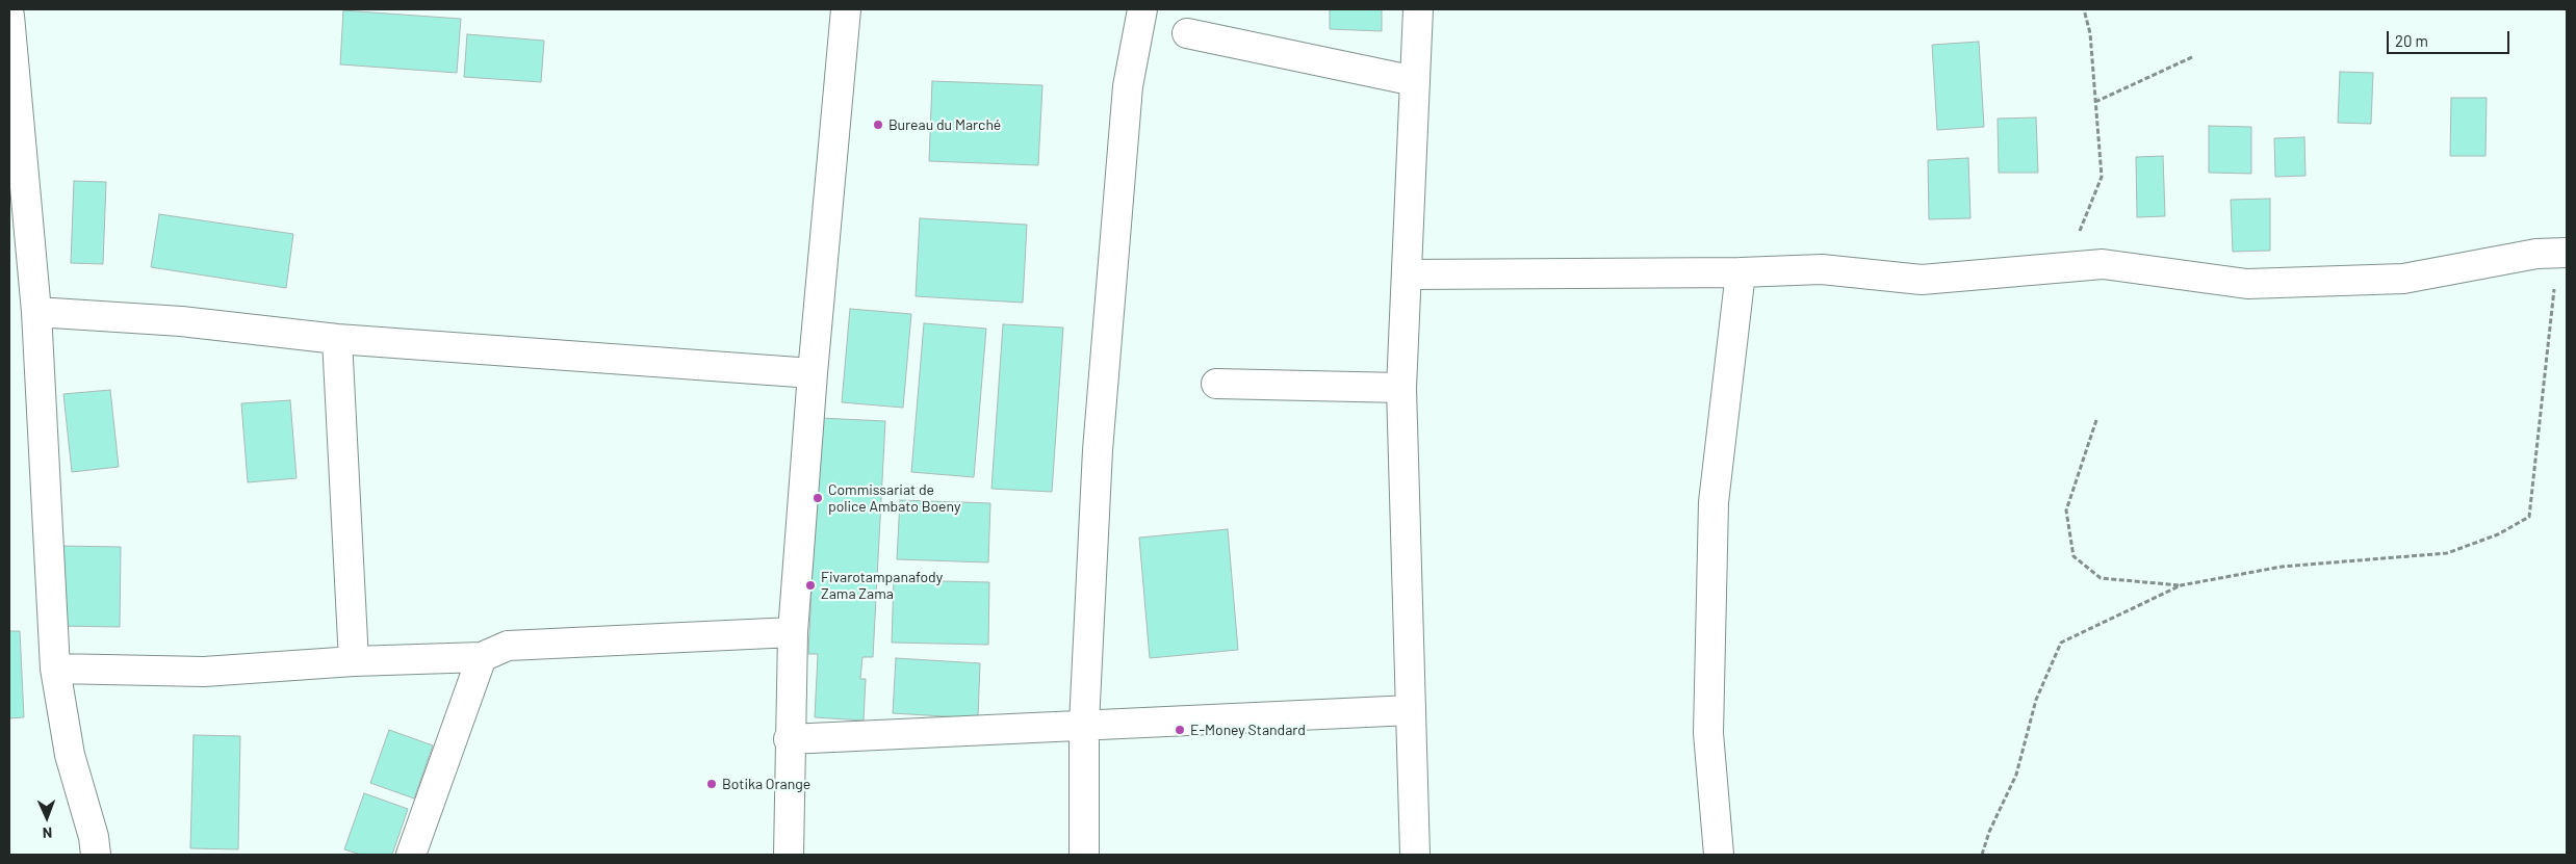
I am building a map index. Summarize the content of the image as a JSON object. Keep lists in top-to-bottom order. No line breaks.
{"places":["Bureau du Marché","Commissariat de police Ambato Boeny","Fivarotampanafody Zama Zama","E-Money Standard","Botika Orange"],"scale_bar":"20 m","north":"bottom"}
